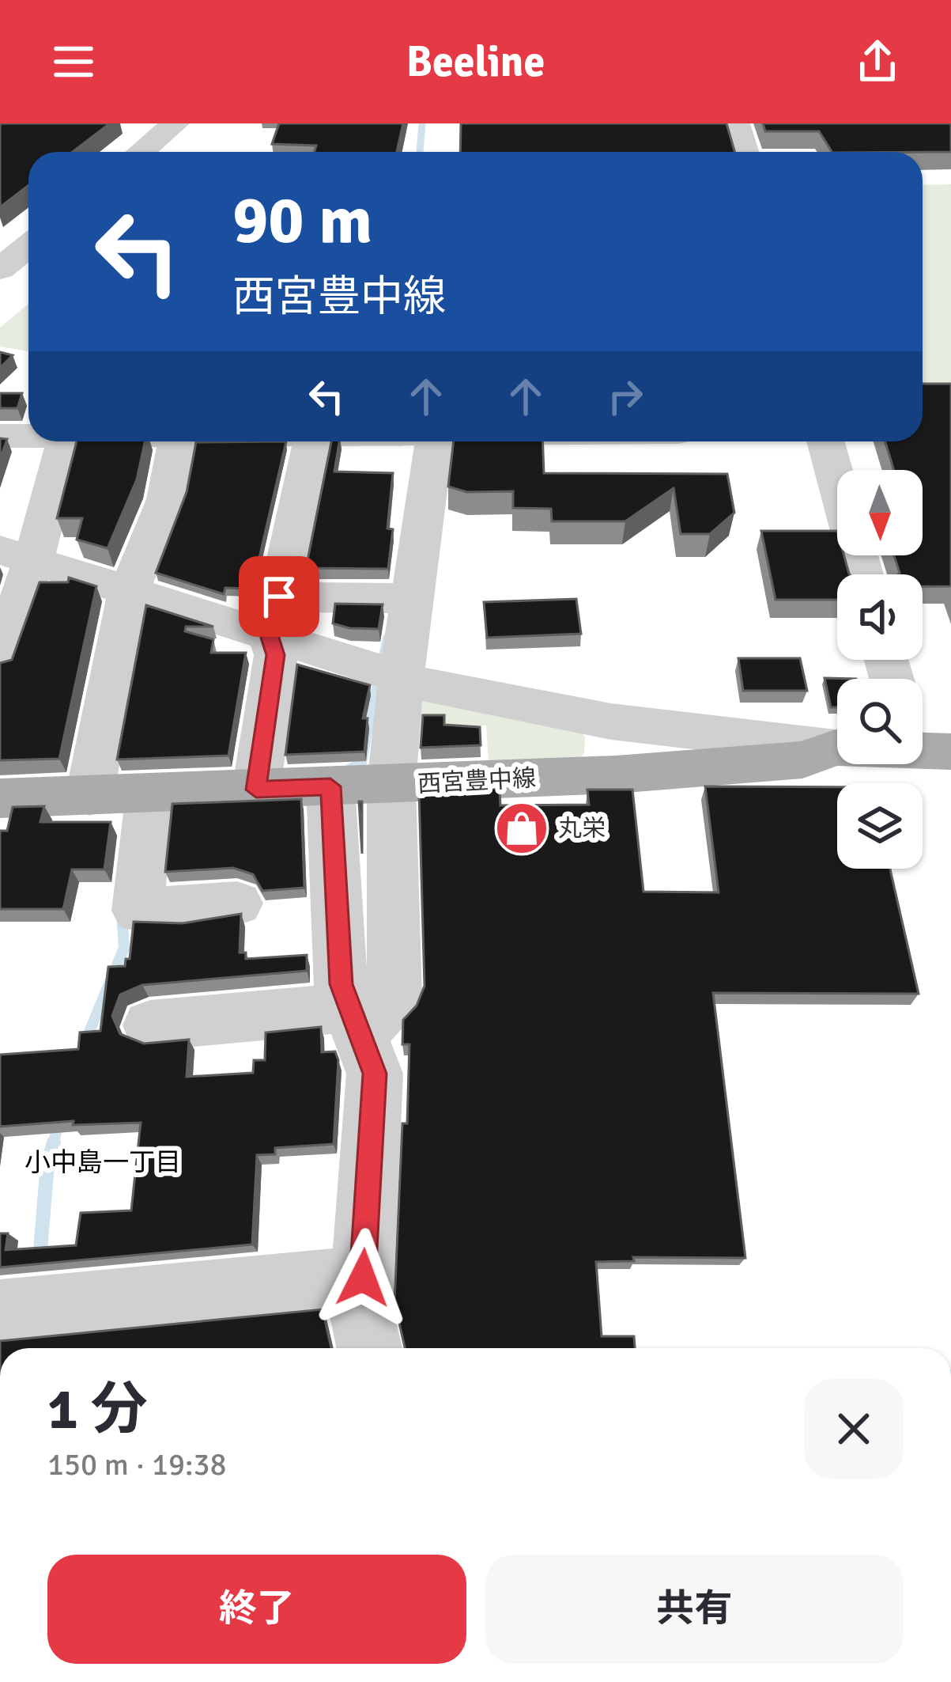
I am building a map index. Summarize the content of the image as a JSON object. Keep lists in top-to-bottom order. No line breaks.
{"streets":{"main road":["西宮豊中線"]},"districts":["小中島一丁目"],"places":{"shop":["丸栄"]},"north":"bottom","page":{"header":"Beeline","turn":["90 m","西宮豊中線"],"heading":["1 分","150 m · 19:38"],"buttons":["終了","共有"]}}
